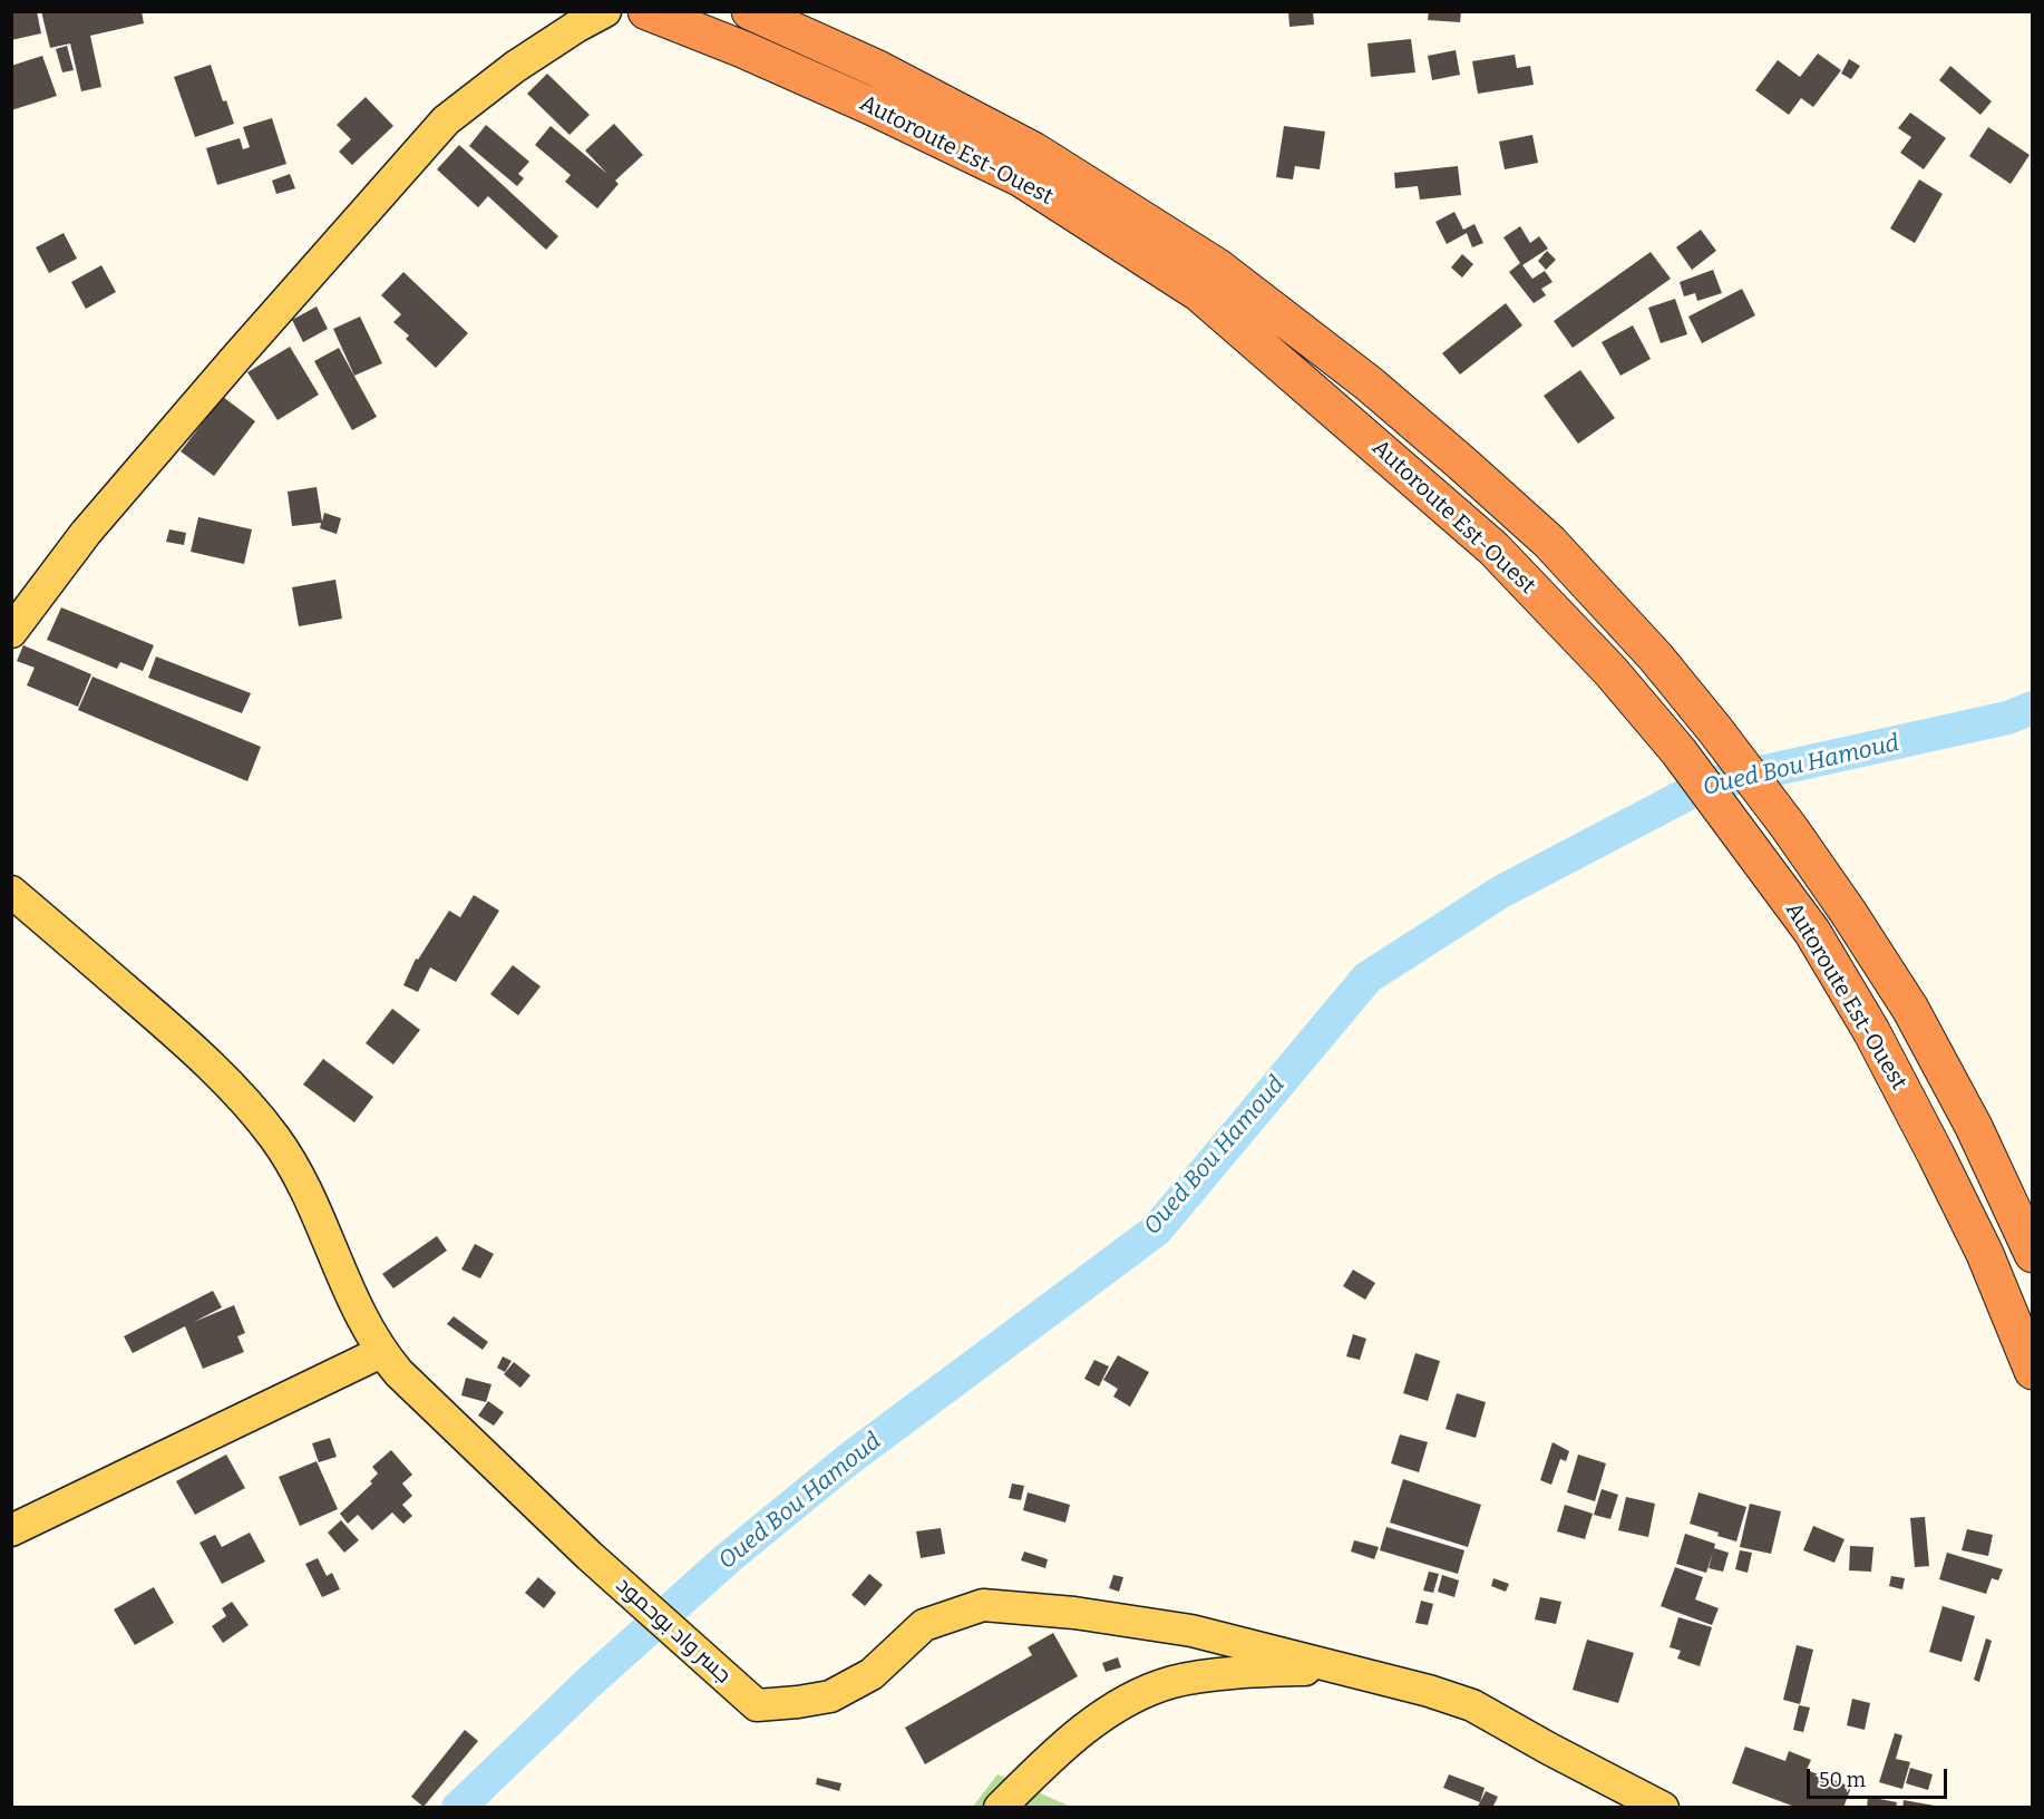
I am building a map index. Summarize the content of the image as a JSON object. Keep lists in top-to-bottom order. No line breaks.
{"streets":{"highway":["Autoroute Est-Ouest"],"main road":["جسر واد بوحمود"]},"water":["Oued Bou Hamoud"],"scale_bar":"50 m"}
